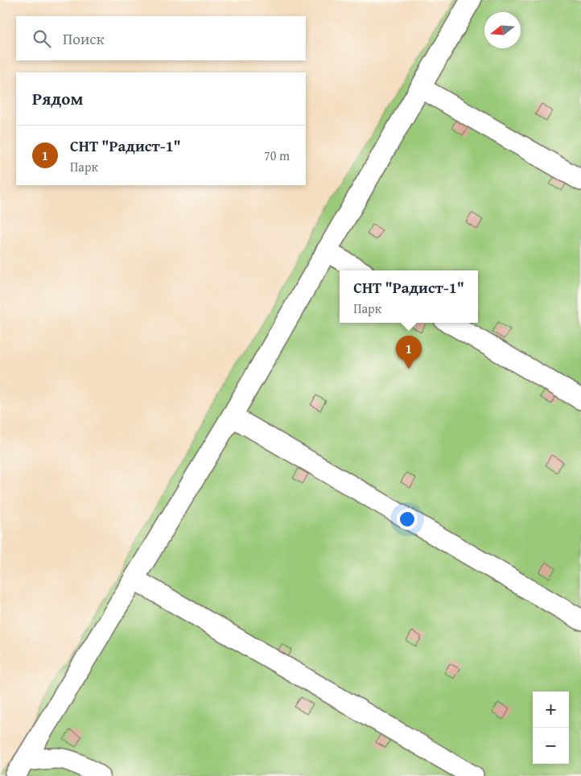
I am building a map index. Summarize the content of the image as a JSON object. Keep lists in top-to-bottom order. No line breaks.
{"north":"left","page":{"search":"Поиск","heading":"Рядом","list":[{"mark":"1","name":"СНТ \"Радист-1\"","note":"Парк","value":"70 m"}],"popup":["СНТ \"Радист-1\"","Парк"],"pins":"1","map_buttons":["+","−"]}}
